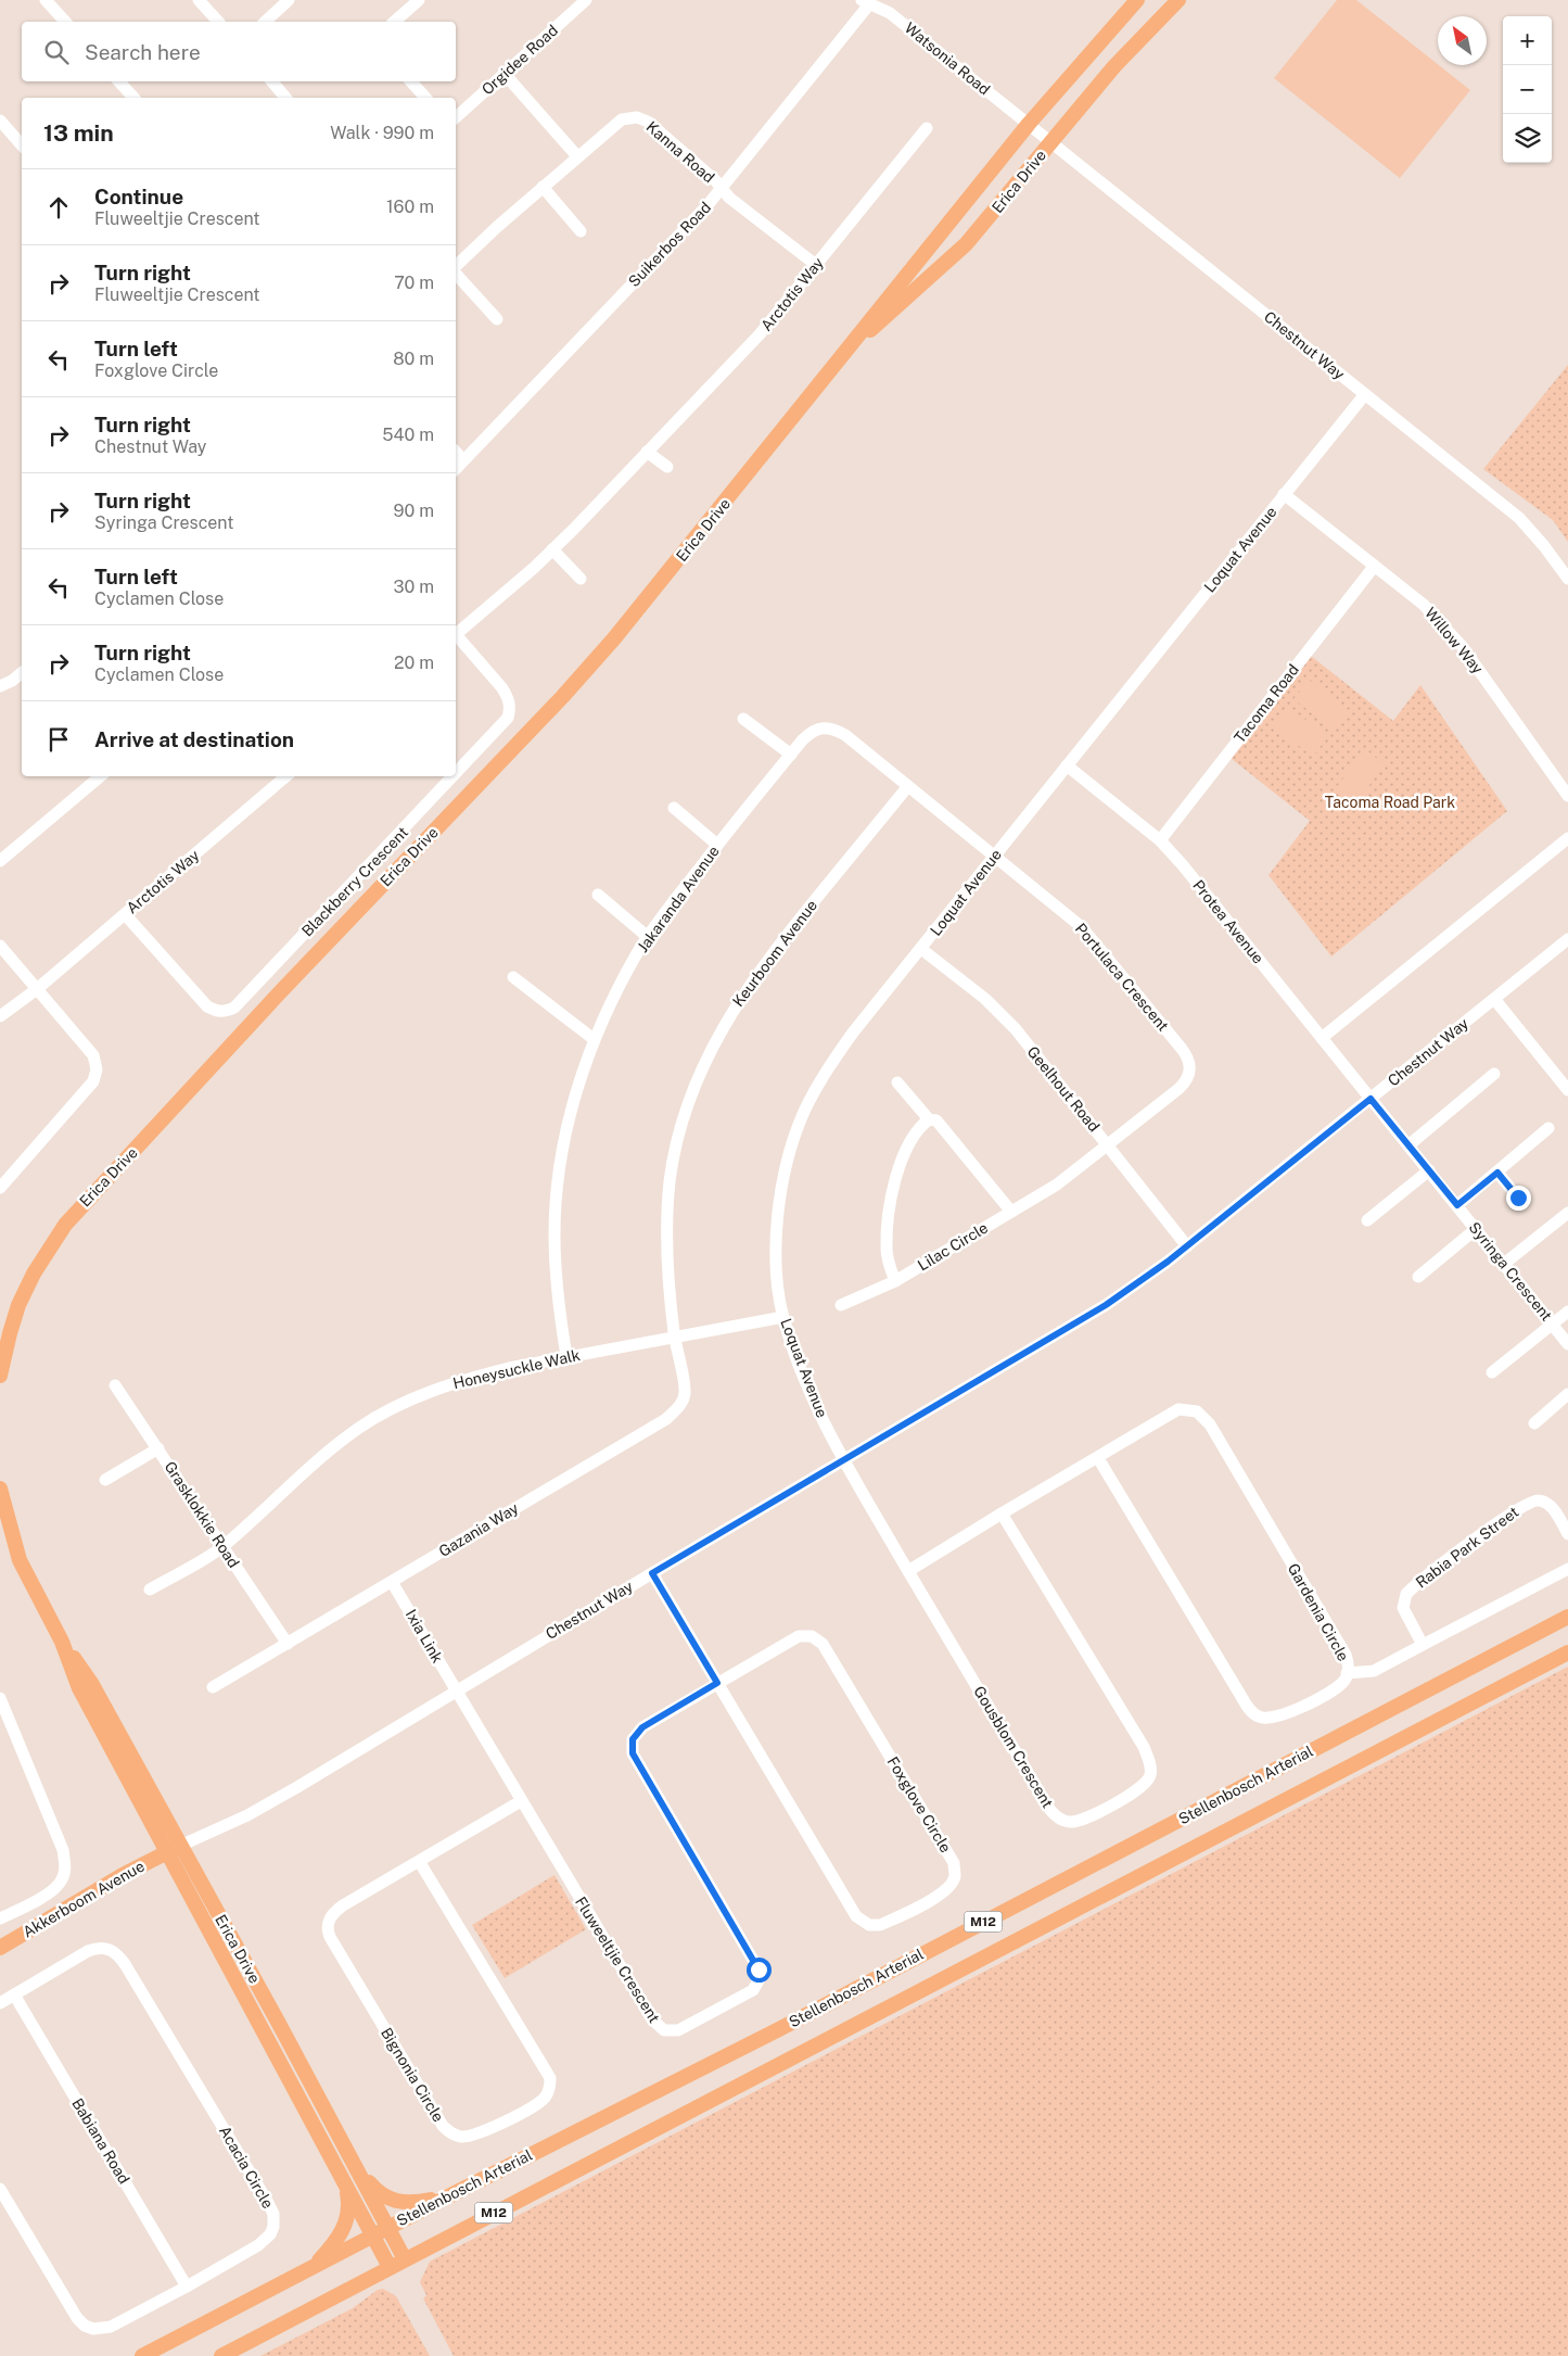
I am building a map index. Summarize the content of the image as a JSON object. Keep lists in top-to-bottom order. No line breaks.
{"streets":{"main road":["Erica Drive","Stellenbosch Arterial","Akkerboom Avenue","M12"],"street":["Watsonia Road","Orgidee Road","Kanna Road","Suikerbos Road","Arctotis Way","Chestnut Way","Loquat Avenue","Willow Way","Tacoma Road","Blackberry Crescent","Jakaranda Avenue","Protea Avenue","Keurboom Avenue","Portulaca Crescent","Geelhout Road","Lilac Circle","Syringa Crescent","Honeysuckle Walk","Grasklokkie Road","Gazania Way","Rabia Park Street","Gardenia Circle","Ixia Link","Gousblom Crescent","Foxglove Circle","Fluweeltjie Crescent","Bignonia Circle","Babiana Road","Acacia Circle"]},"crossings":[["Watsonia Road","Erica Drive"],["Watsonia Road","Suikerbos Road"],["Watsonia Road","Chestnut Way"],["Kanna Road","Suikerbos Road"],["Kanna Road","Arctotis Way"],["Erica Drive","Chestnut Way"],["Erica Drive","Stellenbosch Arterial"],["Erica Drive","Akkerboom Avenue"],["Arctotis Way","Blackberry Crescent"],["Chestnut Way","Loquat Avenue"],["Chestnut Way","Protea Avenue"],["Chestnut Way","Geelhout Road"],["Chestnut Way","Syringa Crescent"],["Chestnut Way","Ixia Link"],["Chestnut Way","Gousblom Crescent"],["Chestnut Way","Foxglove Circle"],["Chestnut Way","Akkerboom Avenue"],["Chestnut Way","Fluweeltjie Crescent"],["Loquat Avenue","Willow Way"],["Loquat Avenue","Protea Avenue"],["Loquat Avenue","Portulaca Crescent"],["Loquat Avenue","Geelhout Road"],["Loquat Avenue","Honeysuckle Walk"],["Loquat Avenue","Gousblom Crescent"],["Willow Way","Tacoma Road"],["Tacoma Road","Protea Avenue"],["Jakaranda Avenue","Portulaca Crescent"],["Jakaranda Avenue","Honeysuckle Walk"],["Protea Avenue","Syringa Crescent"],["Keurboom Avenue","Portulaca Crescent"],["Keurboom Avenue","Honeysuckle Walk"],["Keurboom Avenue","Gazania Way"],["Portulaca Crescent","Geelhout Road"],["Portulaca Crescent","Lilac Circle"],["Geelhout Road","Lilac Circle"],["Honeysuckle Walk","Grasklokkie Road"],["Honeysuckle Walk","Gazania Way"],["Grasklokkie Road","Gazania Way"],["Gazania Way","Ixia Link"],["Gardenia Circle","Gousblom Crescent"],["Ixia Link","Fluweeltjie Crescent"],["Foxglove Circle","Fluweeltjie Crescent"],["Fluweeltjie Crescent","Bignonia Circle"],["Babiana Road","Acacia Circle"]],"parks":["Tacoma Road Park"],"north":"top left","page":{"map_buttons":["+","−"],"search":"Search here","heading":["13 min","Walk · 990 m"],"list":[["Continue","Fluweeltjie Crescent","160 m"],["Turn right","Fluweeltjie Crescent","70 m"],["Turn left","Foxglove Circle","80 m"],["Turn right","Chestnut Way","540 m"],["Turn right","Syringa Crescent","90 m"],["Turn left","Cyclamen Close","30 m"],["Turn right","Cyclamen Close","20 m"],"Arrive at destination"]}}
